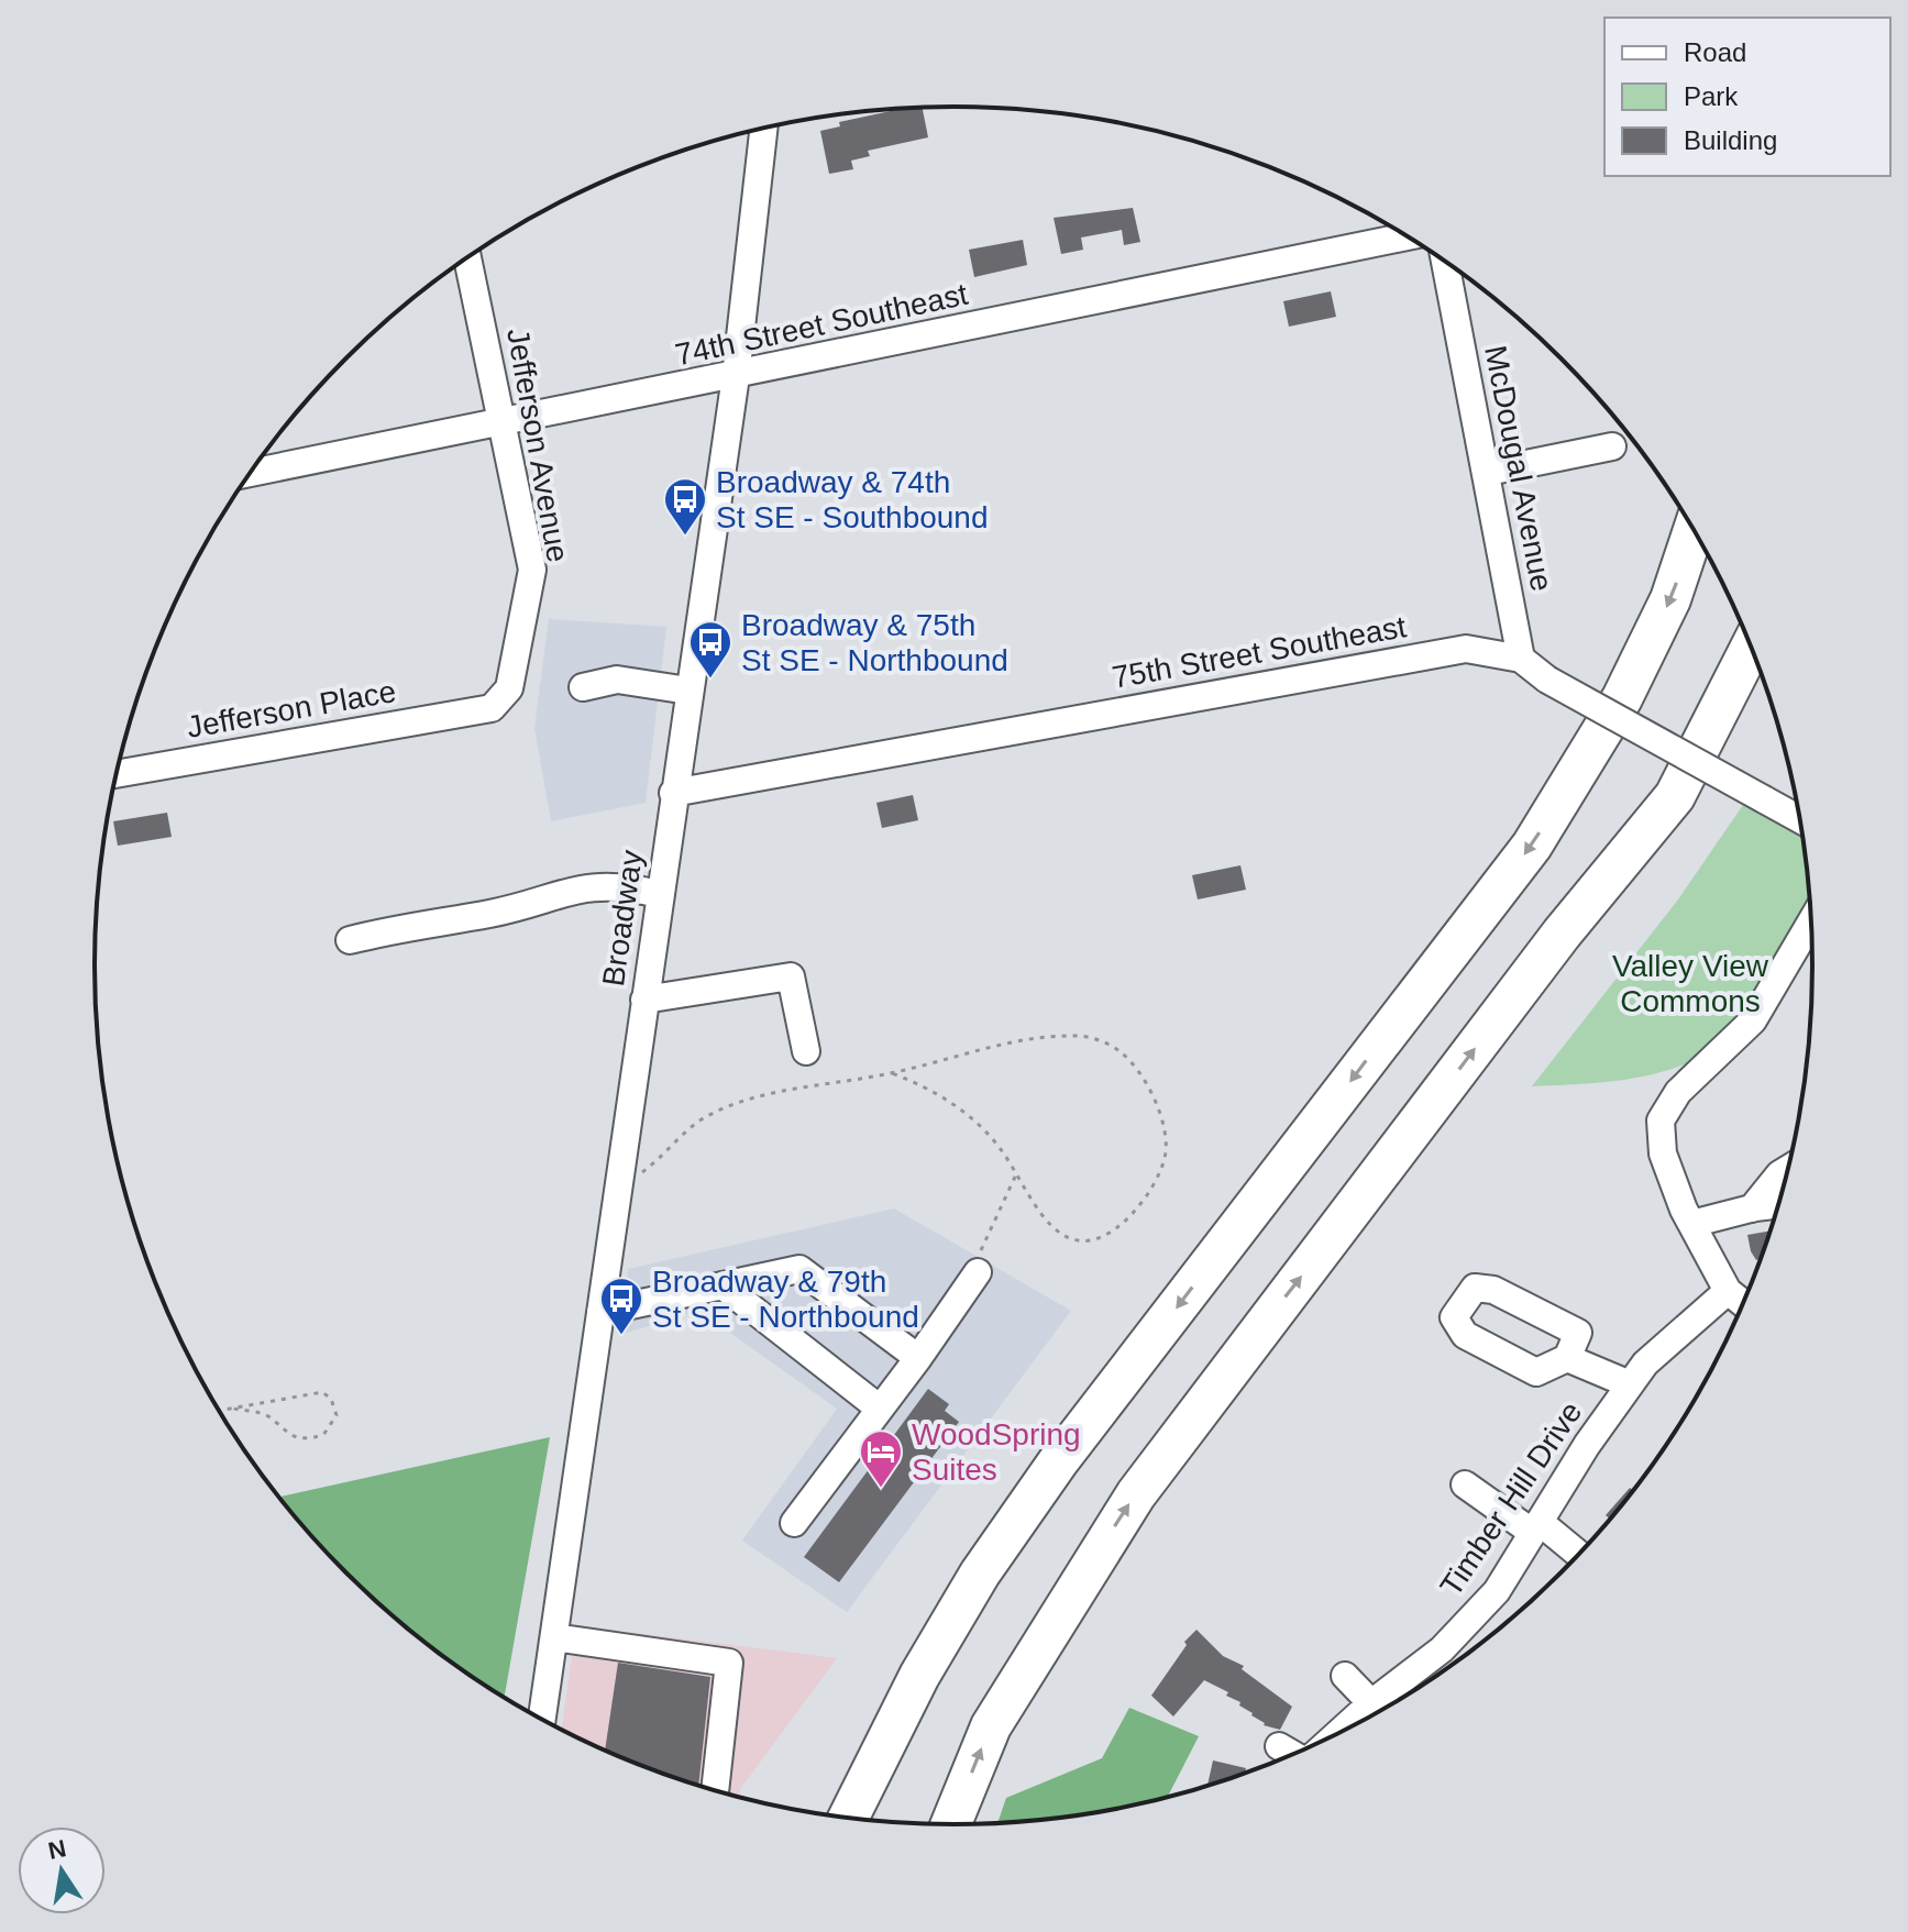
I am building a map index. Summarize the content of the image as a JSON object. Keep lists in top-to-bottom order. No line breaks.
{"streets":{"street":["74th Street Southeast","Jefferson Avenue","McDougal Avenue","75th Street Southeast","Jefferson Place","Broadway","Timber Hill Drive"]},"crossings":[["74th Street Southeast","Jefferson Avenue"],["74th Street Southeast","Broadway"],["Jefferson Avenue","Jefferson Place"],["McDougal Avenue","75th Street Southeast"],["75th Street Southeast","Broadway"]],"parks":["Valley View Commons"],"places":{"bus stop":["Broadway & 74th St SE - Southbound","Broadway & 75th St SE - Northbound","Broadway & 79th St SE - Northbound"],"hotel":["WoodSpring Suites"]},"legend":["Road","Park","Building"],"north":"top"}
